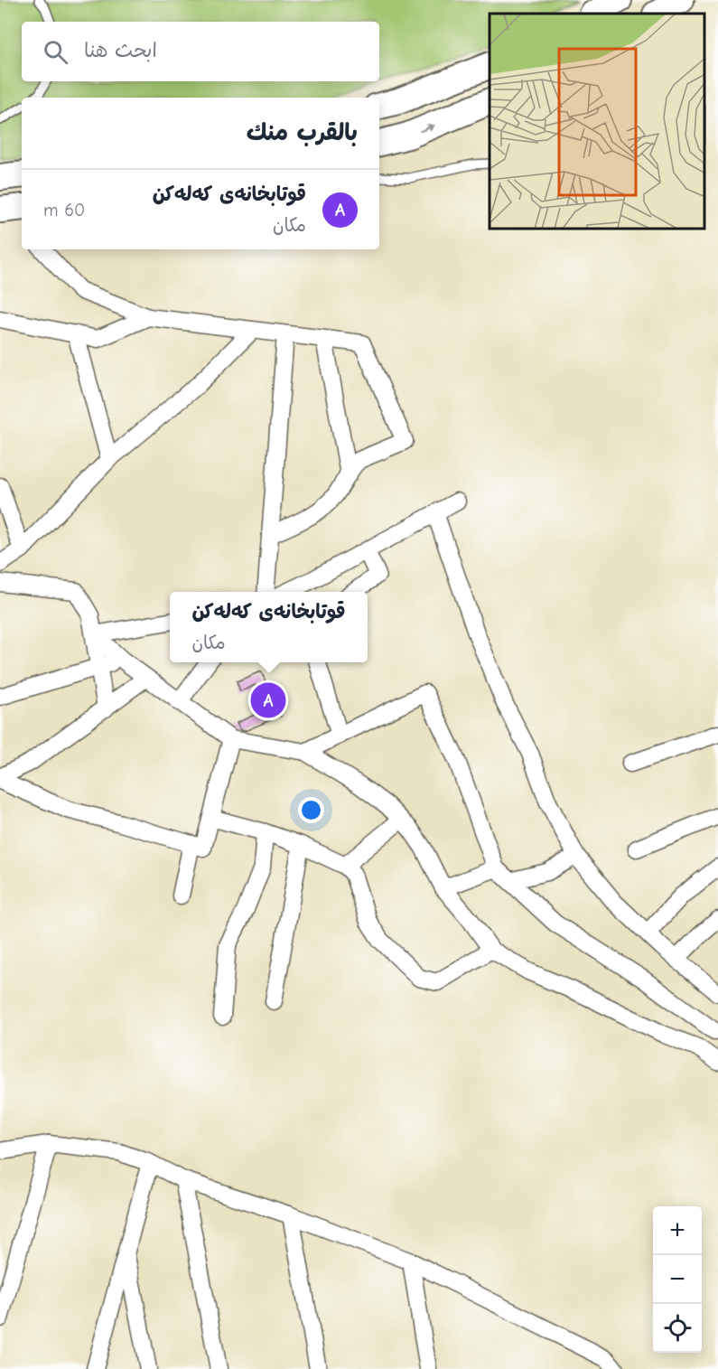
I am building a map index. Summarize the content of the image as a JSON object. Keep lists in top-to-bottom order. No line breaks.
{"page":{"search":"ابحث هنا","heading":"بالقرب منك","list":[{"mark":"A","name":"قوتابخانەی کەلەکن","note":"مكان","value":"60 m"}],"popup":["قوتابخانەی کەلەکن","مكان"],"pins":"A","map_buttons":["+","−"]}}
